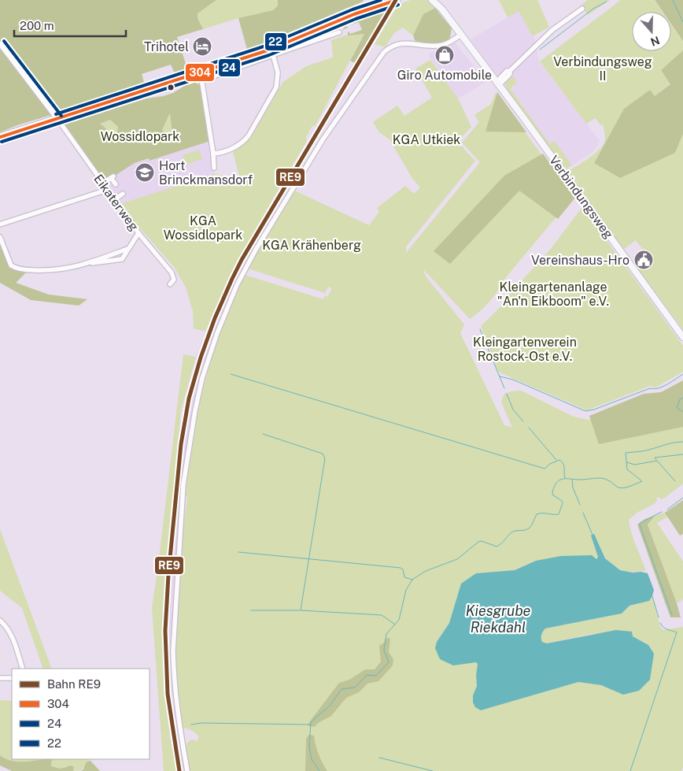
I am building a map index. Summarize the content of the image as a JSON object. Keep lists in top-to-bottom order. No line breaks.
{"streets":{"main road":["Verbindungsweg"],"street":["Eikaterweg"]},"water":["Kiesgrube Riekdahl"],"parks":["Verbindungsweg II","Wossidlopark","KGA Utkiek","KGA Wossidlopark","KGA Krähenberg","Kleingartenanlage \"An'n Eikboom\" e.V.","Kleingartenverein Rostock-Ost e.V."],"places":{"hotel":["Trihotel"],"shop":["Giro Automobile"],"school or university":["Hort Brinckmansdorf"],"public building":["Vereinshaus-Hro"]},"lines":["rail line RE9","transit line 304","transit line 22","transit line 24"],"legend":["Bahn RE9","304","24","22"],"scale_bar":"200 m","north":"bottom"}
